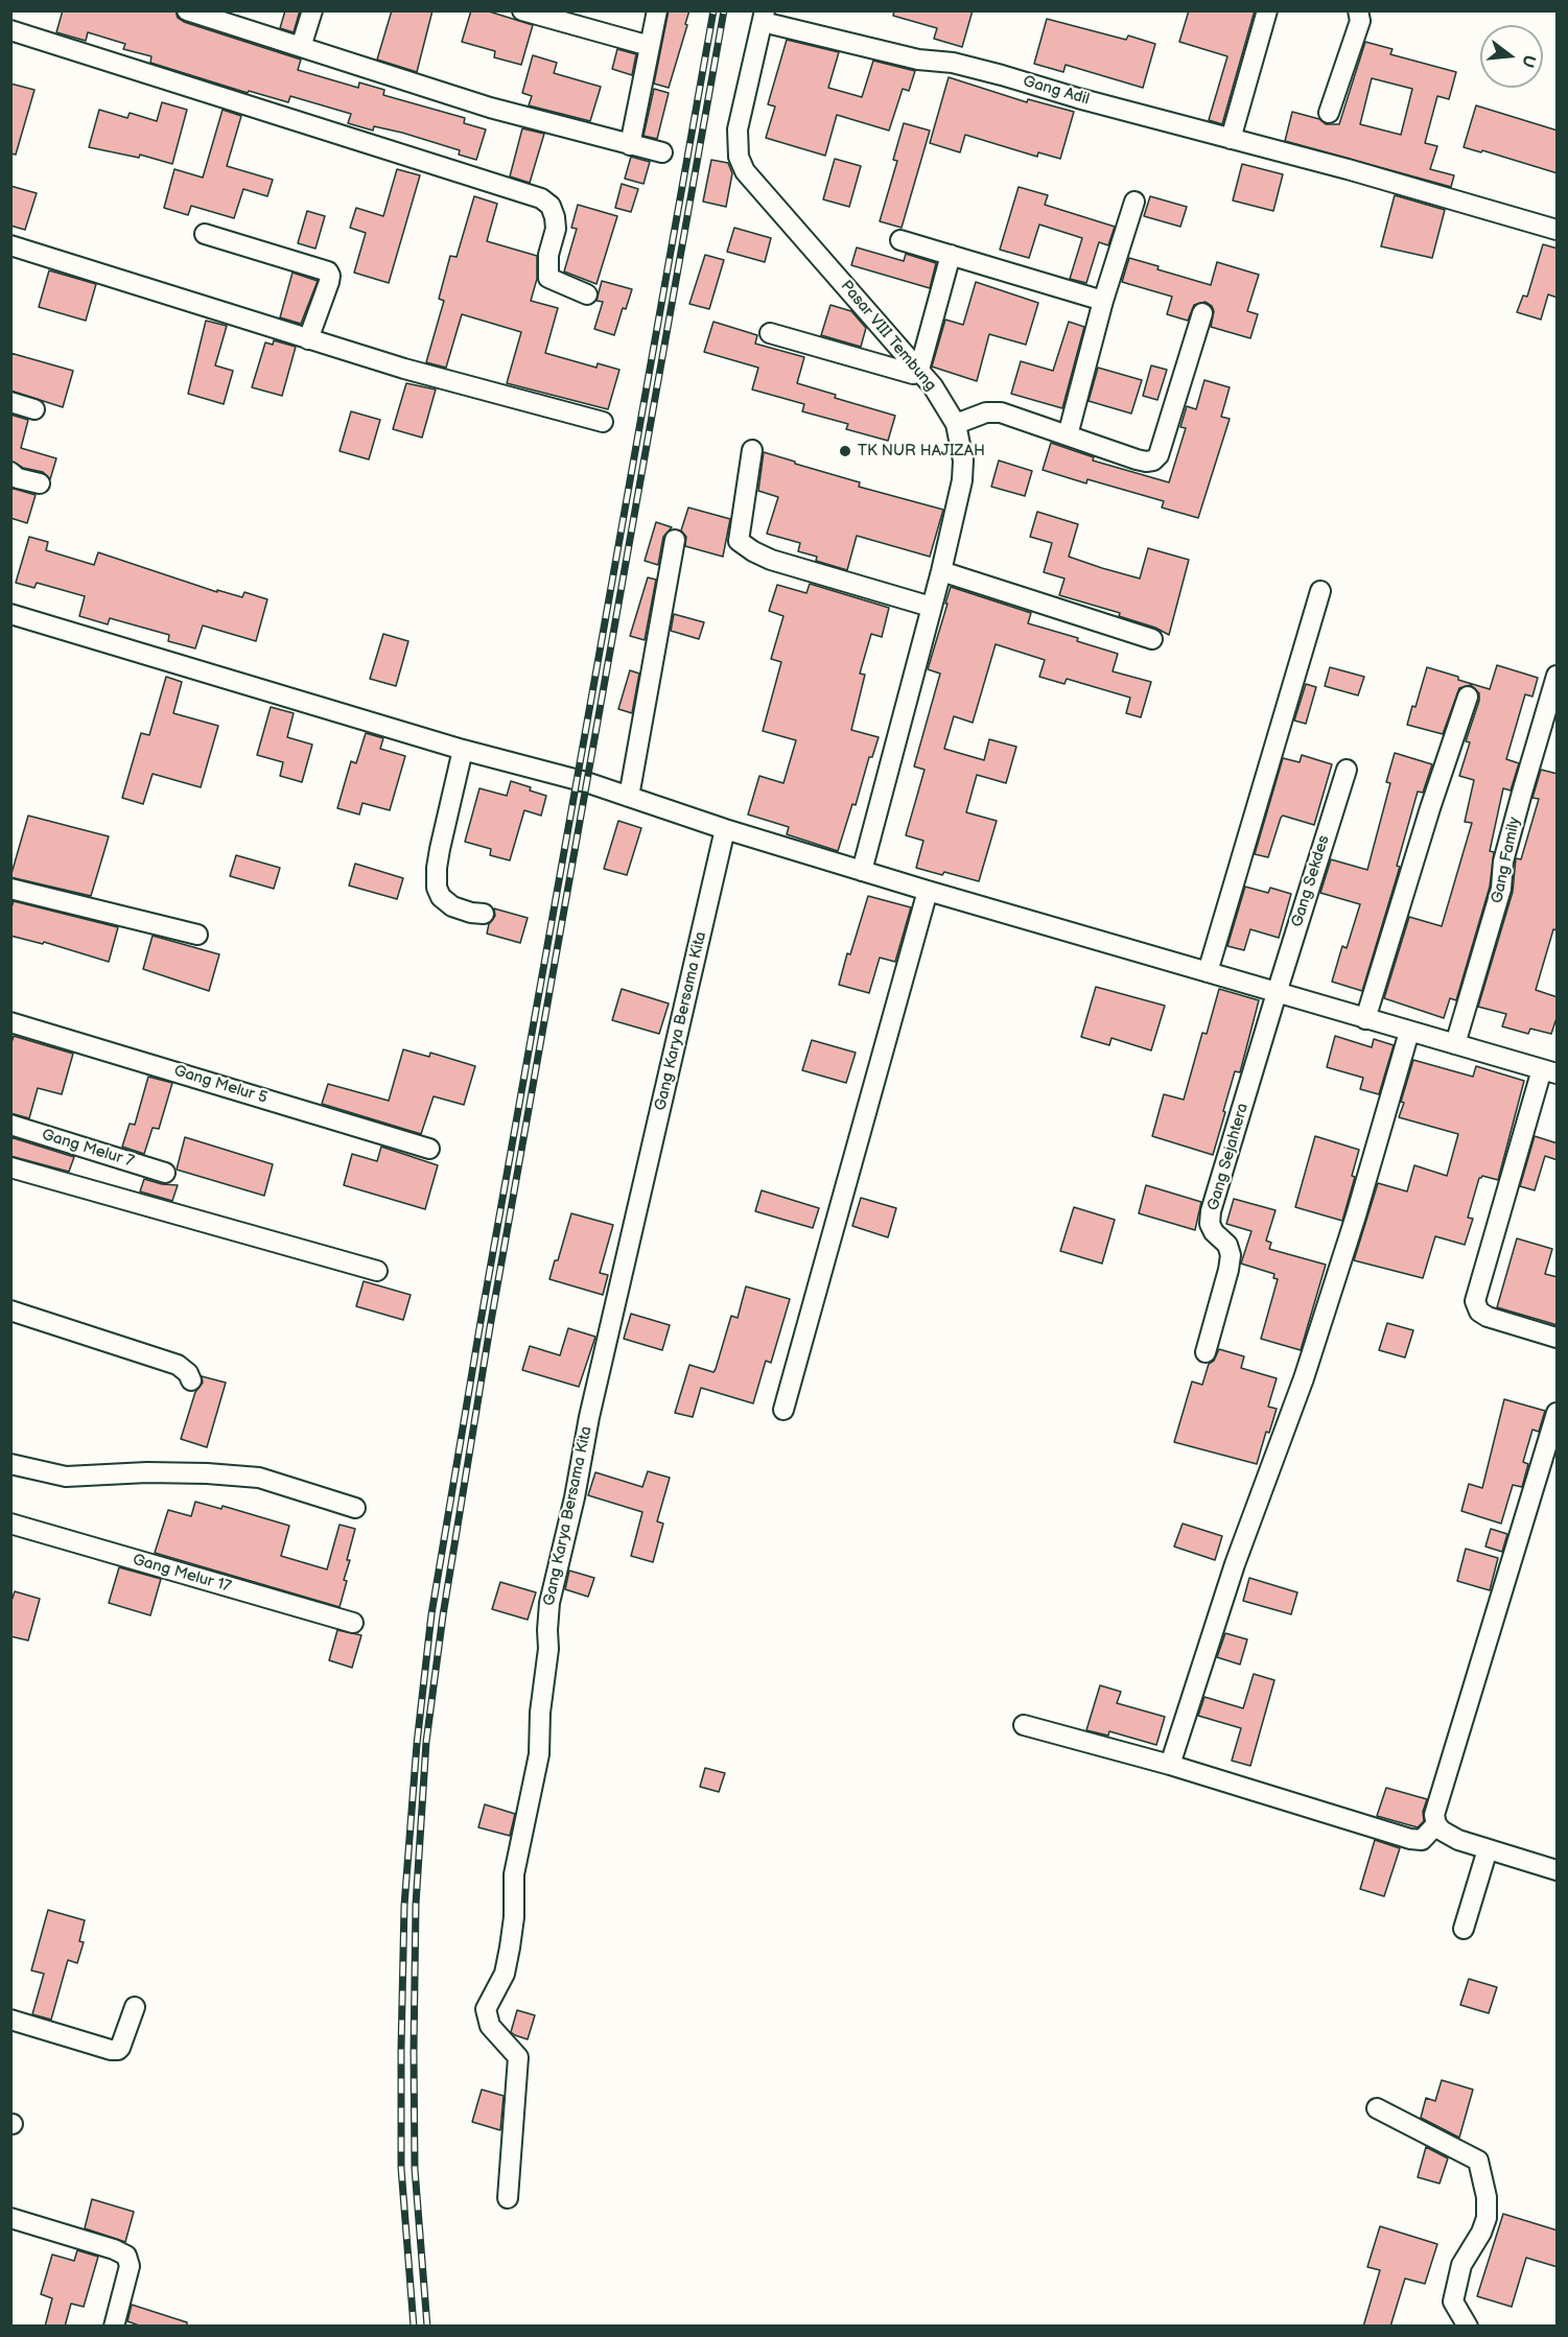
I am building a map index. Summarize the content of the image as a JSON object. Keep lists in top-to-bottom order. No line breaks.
{"streets":{"street":["Gang Adil","Pasar VIII Tembung","Gang Family","Gang Sekdes","Gang Karya Bersama Kita","Gang Melur 5","Gang Melur 7","Gang Sejahtera","Gang Melur 17"]},"crossings":[["Gang Adil","Pasar VIII Tembung"],["Gang Sekdes","Gang Sejahtera"]],"places":["TK NUR HAJIZAH"],"north":"right"}
